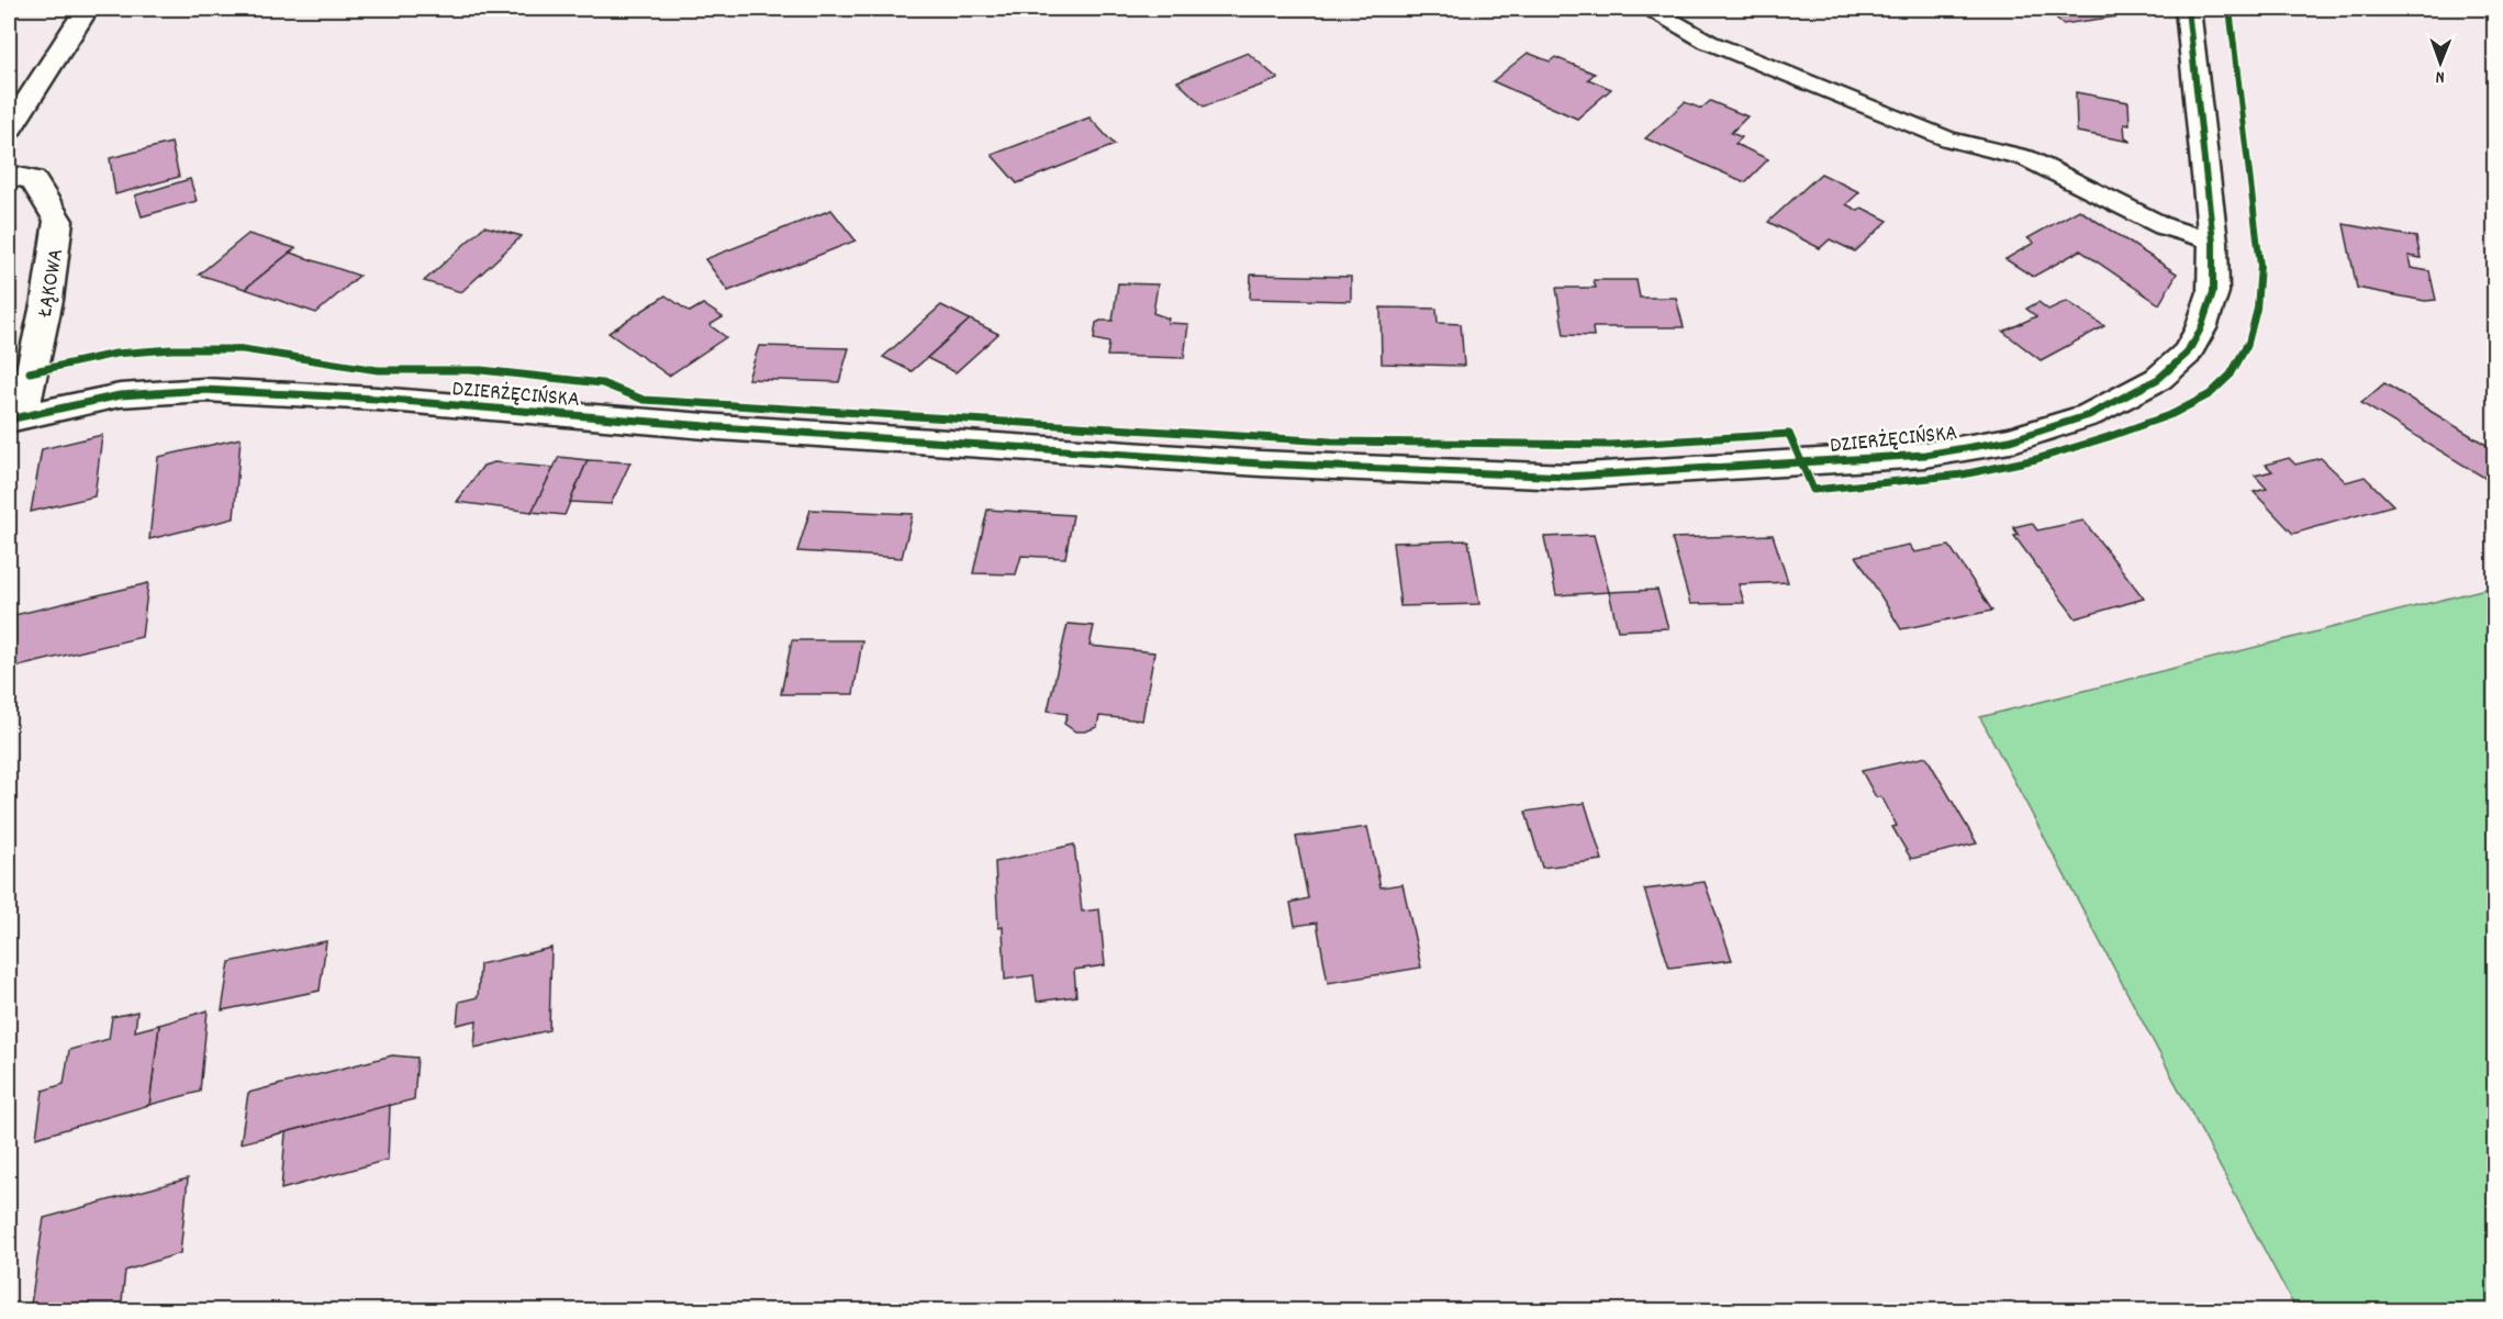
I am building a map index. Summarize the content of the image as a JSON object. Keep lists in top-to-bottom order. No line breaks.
{"streets":{"street":["ŁĄKOWA","DZIERŻĘCIŃSKA"]},"crossings":[["ŁĄKOWA","DZIERŻĘCIŃSKA"]],"north":"bottom"}
